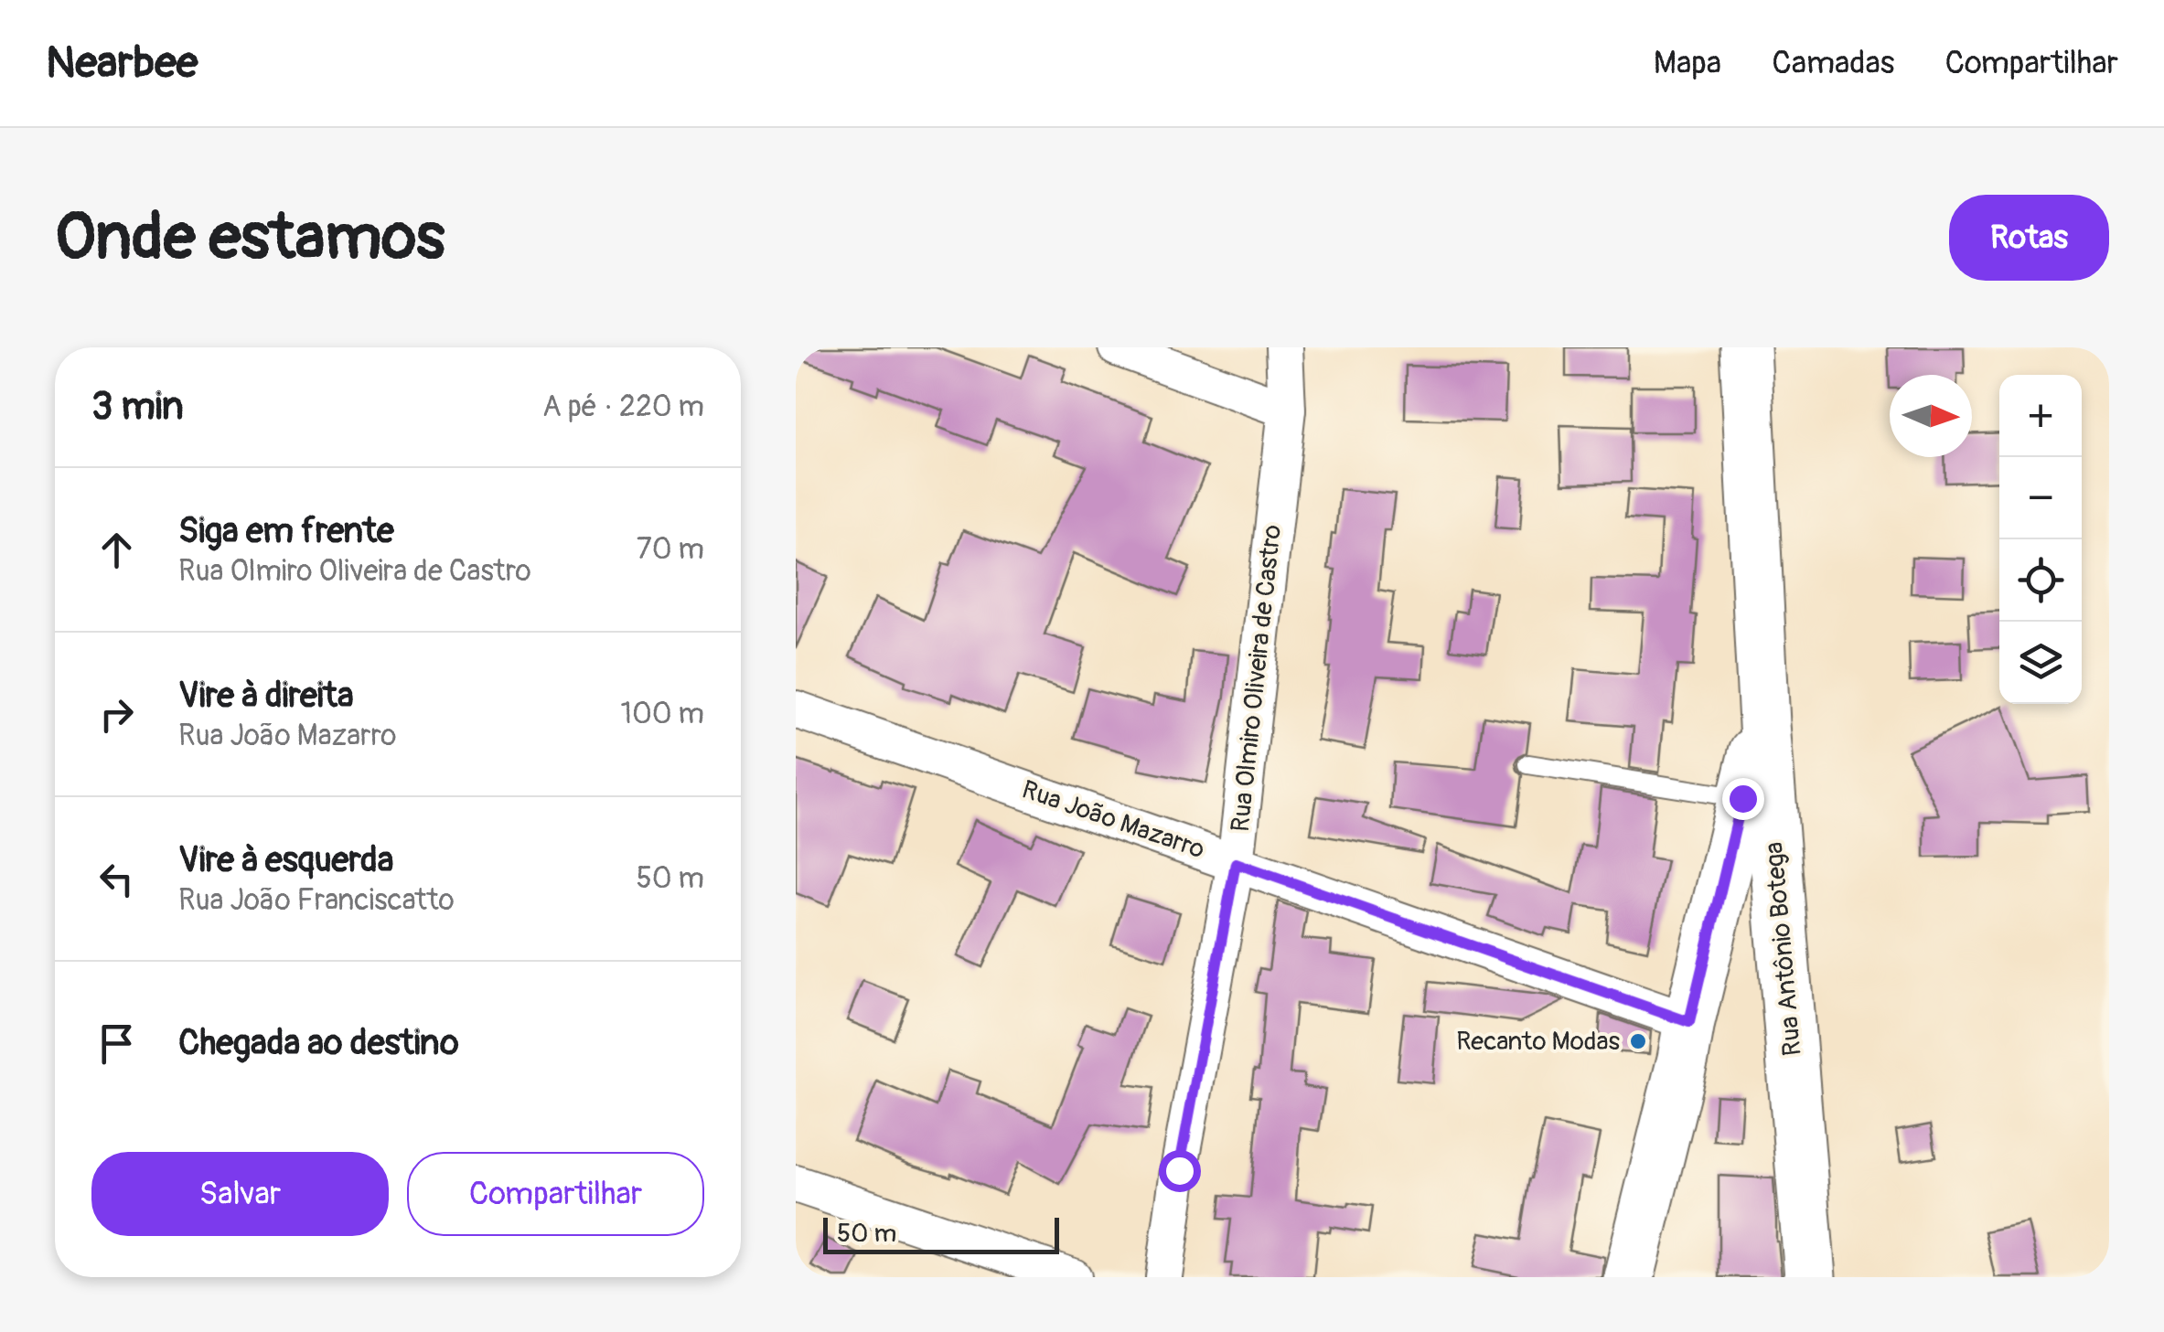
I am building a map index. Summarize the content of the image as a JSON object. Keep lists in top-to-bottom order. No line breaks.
{"streets":{"street":["Rua Olmiro Oliveira de Castro","Rua João Mazarro","Rua Antônio Botega"]},"crossings":[["Rua Olmiro Oliveira de Castro","Rua João Mazarro"]],"places":["Recanto Modas"],"scale_bar":"50 m","north":"right","page":{"header":"Nearbee","nav":["Mapa","Camadas","Compartilhar"],"buttons":["Rotas",["Salvar","Compartilhar"]],"title":"Onde estamos","heading":["3 min","A pé · 220 m"],"map_buttons":["+","−"],"list":[["Siga em frente","Rua Olmiro Oliveira de Castro","70 m"],["Vire à direita","Rua João Mazarro","100 m"],["Vire à esquerda","Rua João Franciscatto","50 m"],"Chegada ao destino"],"scale":"50 m"}}
